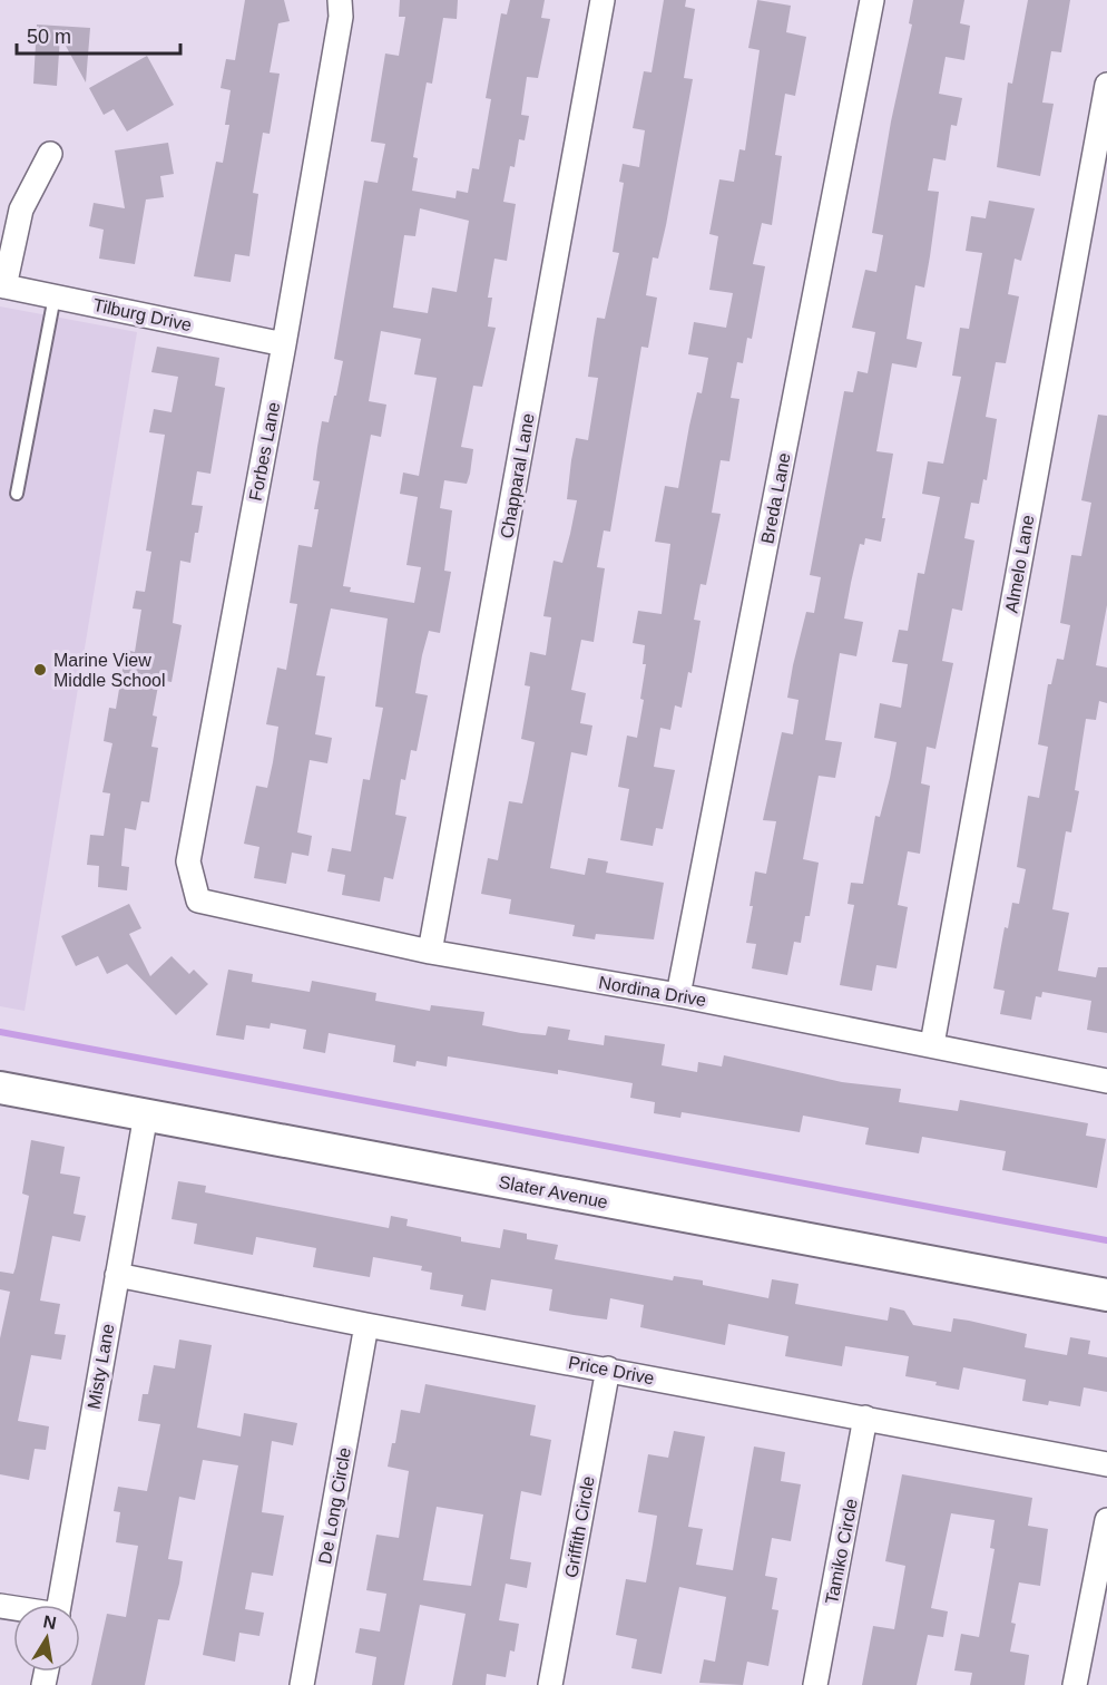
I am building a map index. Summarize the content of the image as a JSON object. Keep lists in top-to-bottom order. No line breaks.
{"streets":{"street":["Tilburg Drive","Forbes Lane","Chapparal Lane","Breda Lane","Almelo Lane","Nordina Drive","Slater Avenue","Misty Lane","Price Drive","De Long Circle","Griffith Circle","Tamiko Circle"]},"crossings":[["Tilburg Drive","Forbes Lane"],["Forbes Lane","Nordina Drive"],["Chapparal Lane","Nordina Drive"],["Breda Lane","Nordina Drive"],["Almelo Lane","Nordina Drive"],["Slater Avenue","Misty Lane"],["Misty Lane","Price Drive"],["Price Drive","De Long Circle"],["Price Drive","Griffith Circle"],["Price Drive","Tamiko Circle"]],"places":["Marine View Middle School"],"scale_bar":"50 m","north":"top"}
